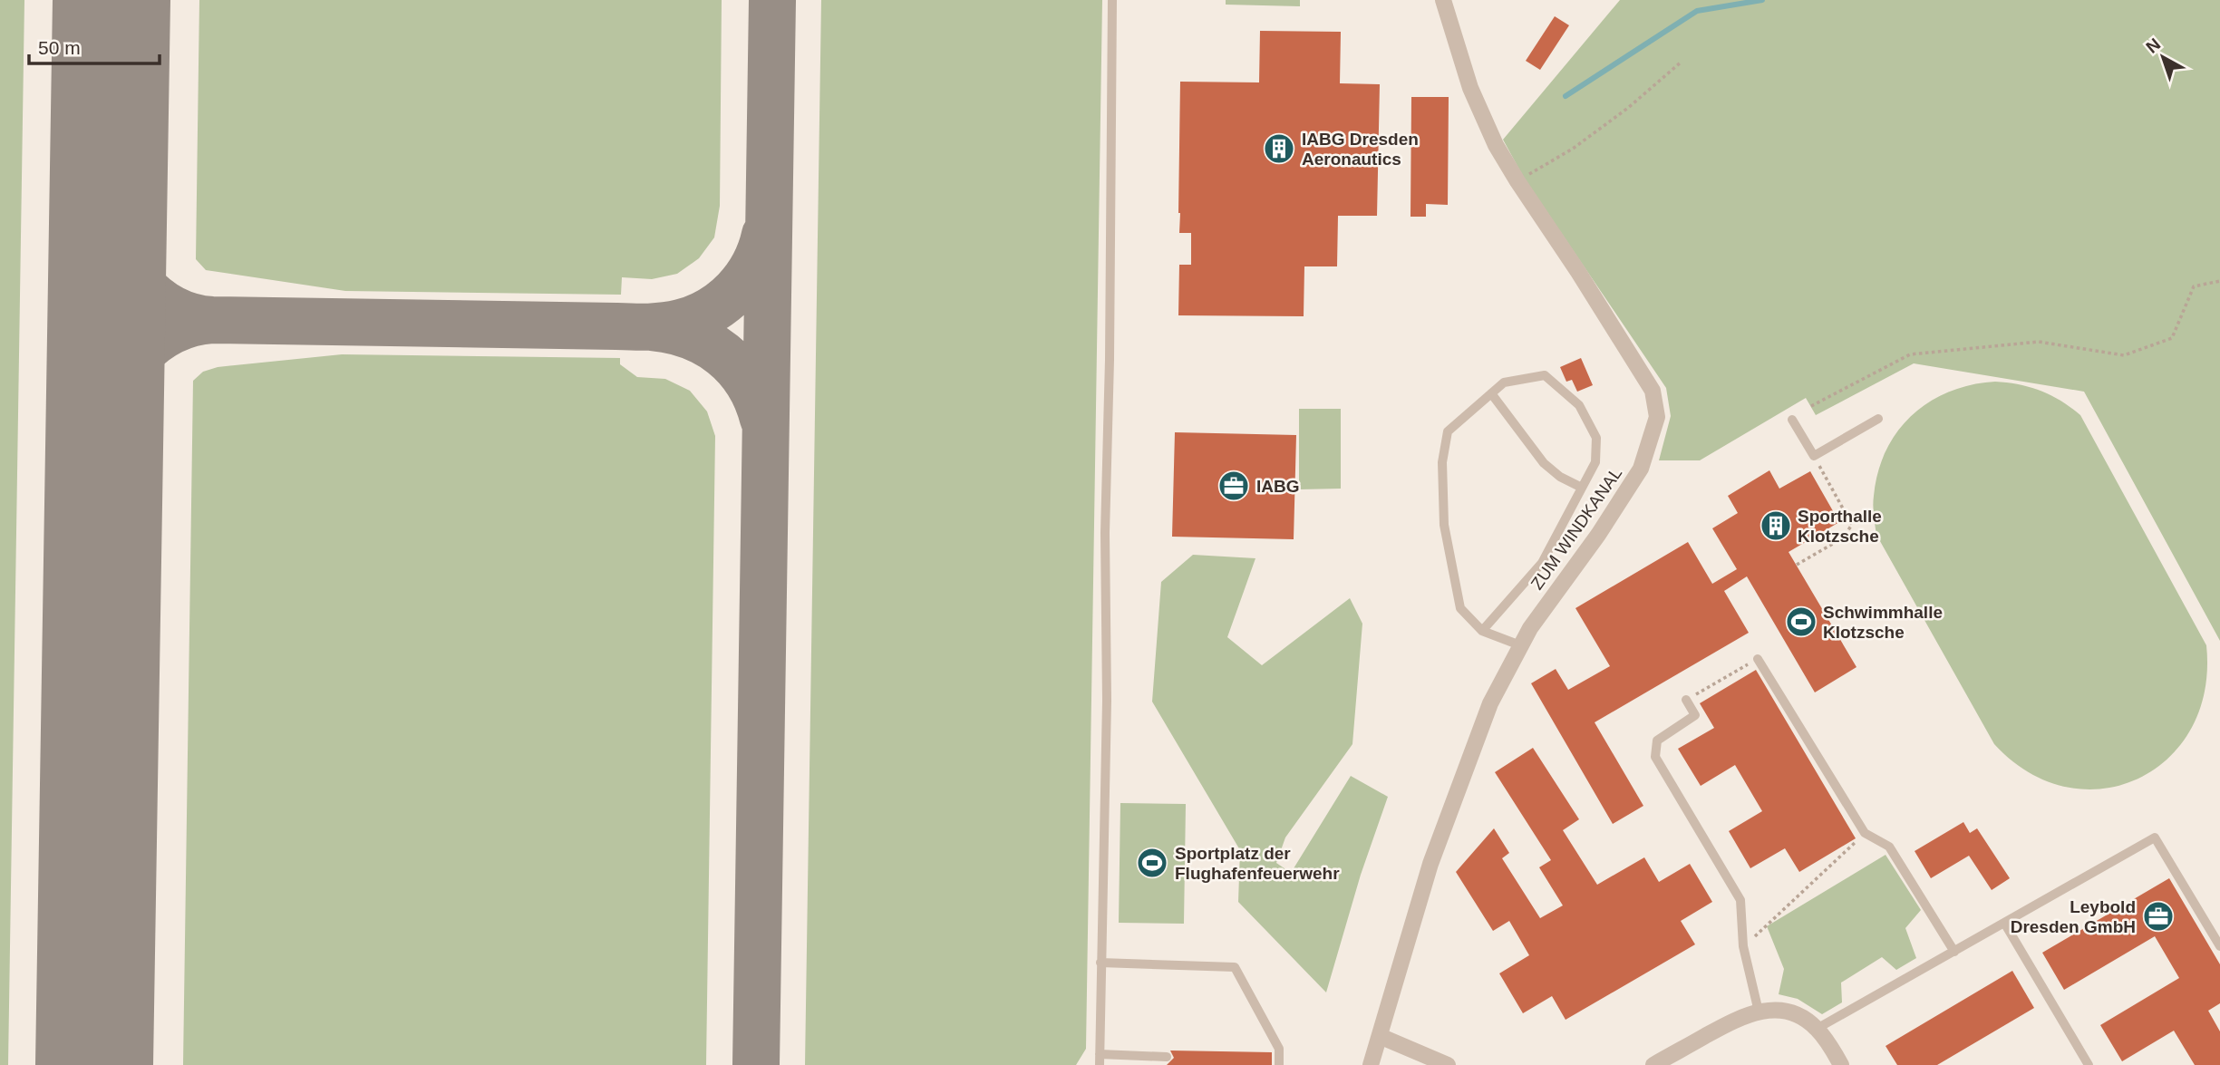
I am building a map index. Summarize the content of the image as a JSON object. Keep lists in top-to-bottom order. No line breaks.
{"streets":{"street":["ZUM WINDKANAL"]},"places":{"building":["IABG Dresden Aeronautics","Sporthalle Klotzsche"],"office":["IABG","Leybold Dresden GmbH"],"sports":["Schwimmhalle Klotzsche","Sportplatz der Flughafenfeuerwehr"]},"scale_bar":"50 m","north":"top left"}
